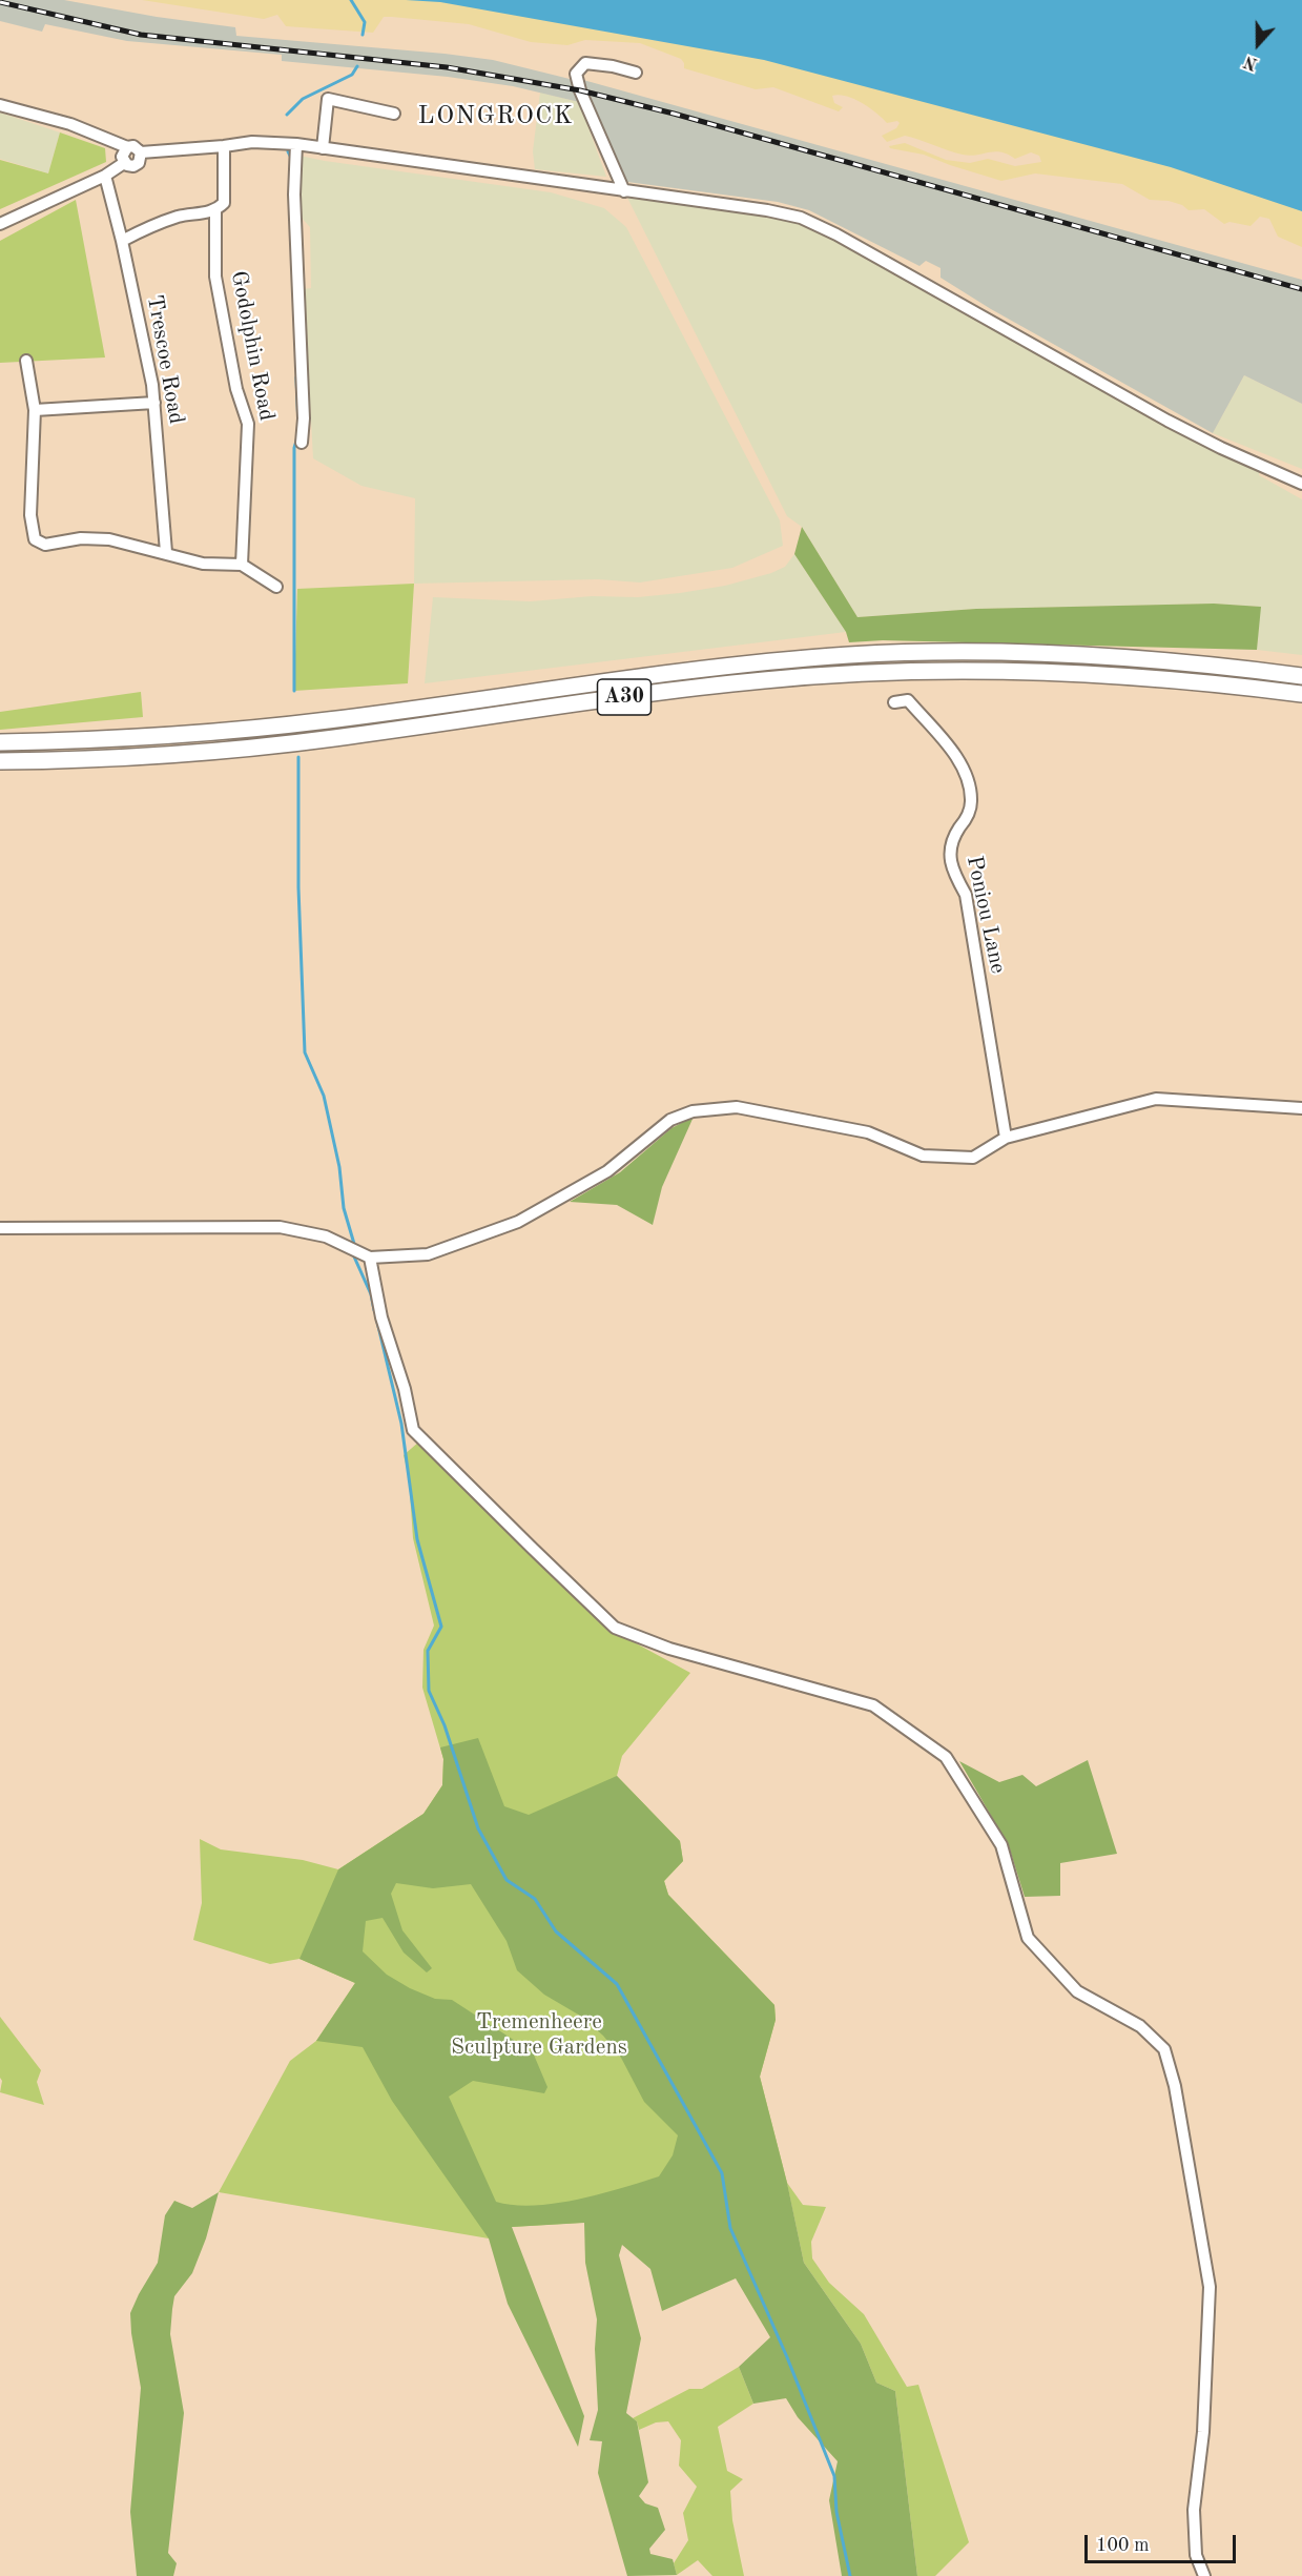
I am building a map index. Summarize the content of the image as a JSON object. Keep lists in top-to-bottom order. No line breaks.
{"streets":{"highway":["A30"],"street":["Godolphin Road","Trescoe Road","Poniou Lane"]},"districts":["LONGROCK"],"parks":["Tremenheere Sculpture Gardens"],"scale_bar":"100 m","north":"bottom"}
